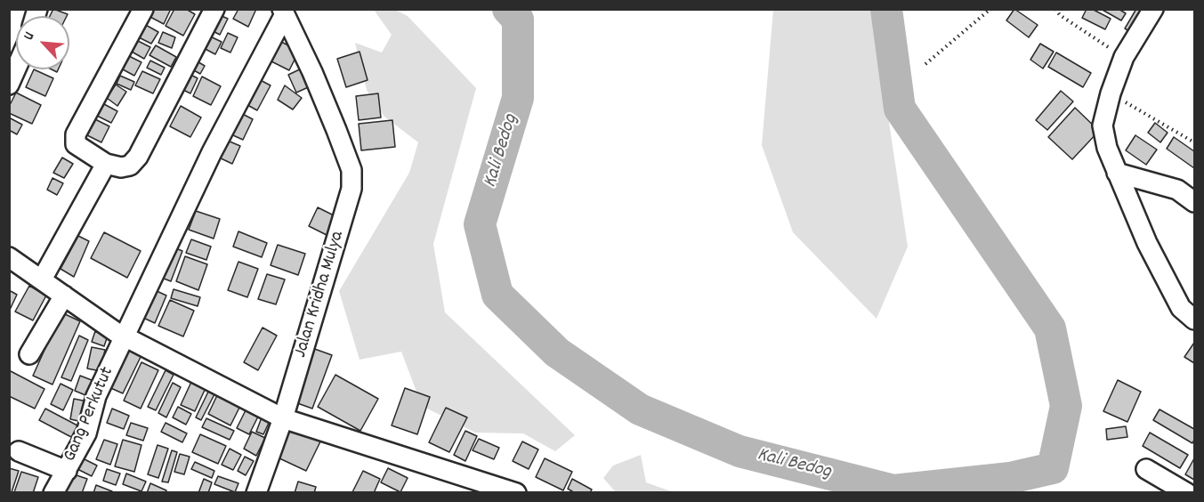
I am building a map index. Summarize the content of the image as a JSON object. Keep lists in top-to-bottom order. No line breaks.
{"streets":{"street":["Jalan Kridha Mulya","Gang Perkutut"]},"crossings":[["Jalan Kridha Mulya","Gang Perkutut"]],"water":["Kali Bedog"],"north":"top left"}
